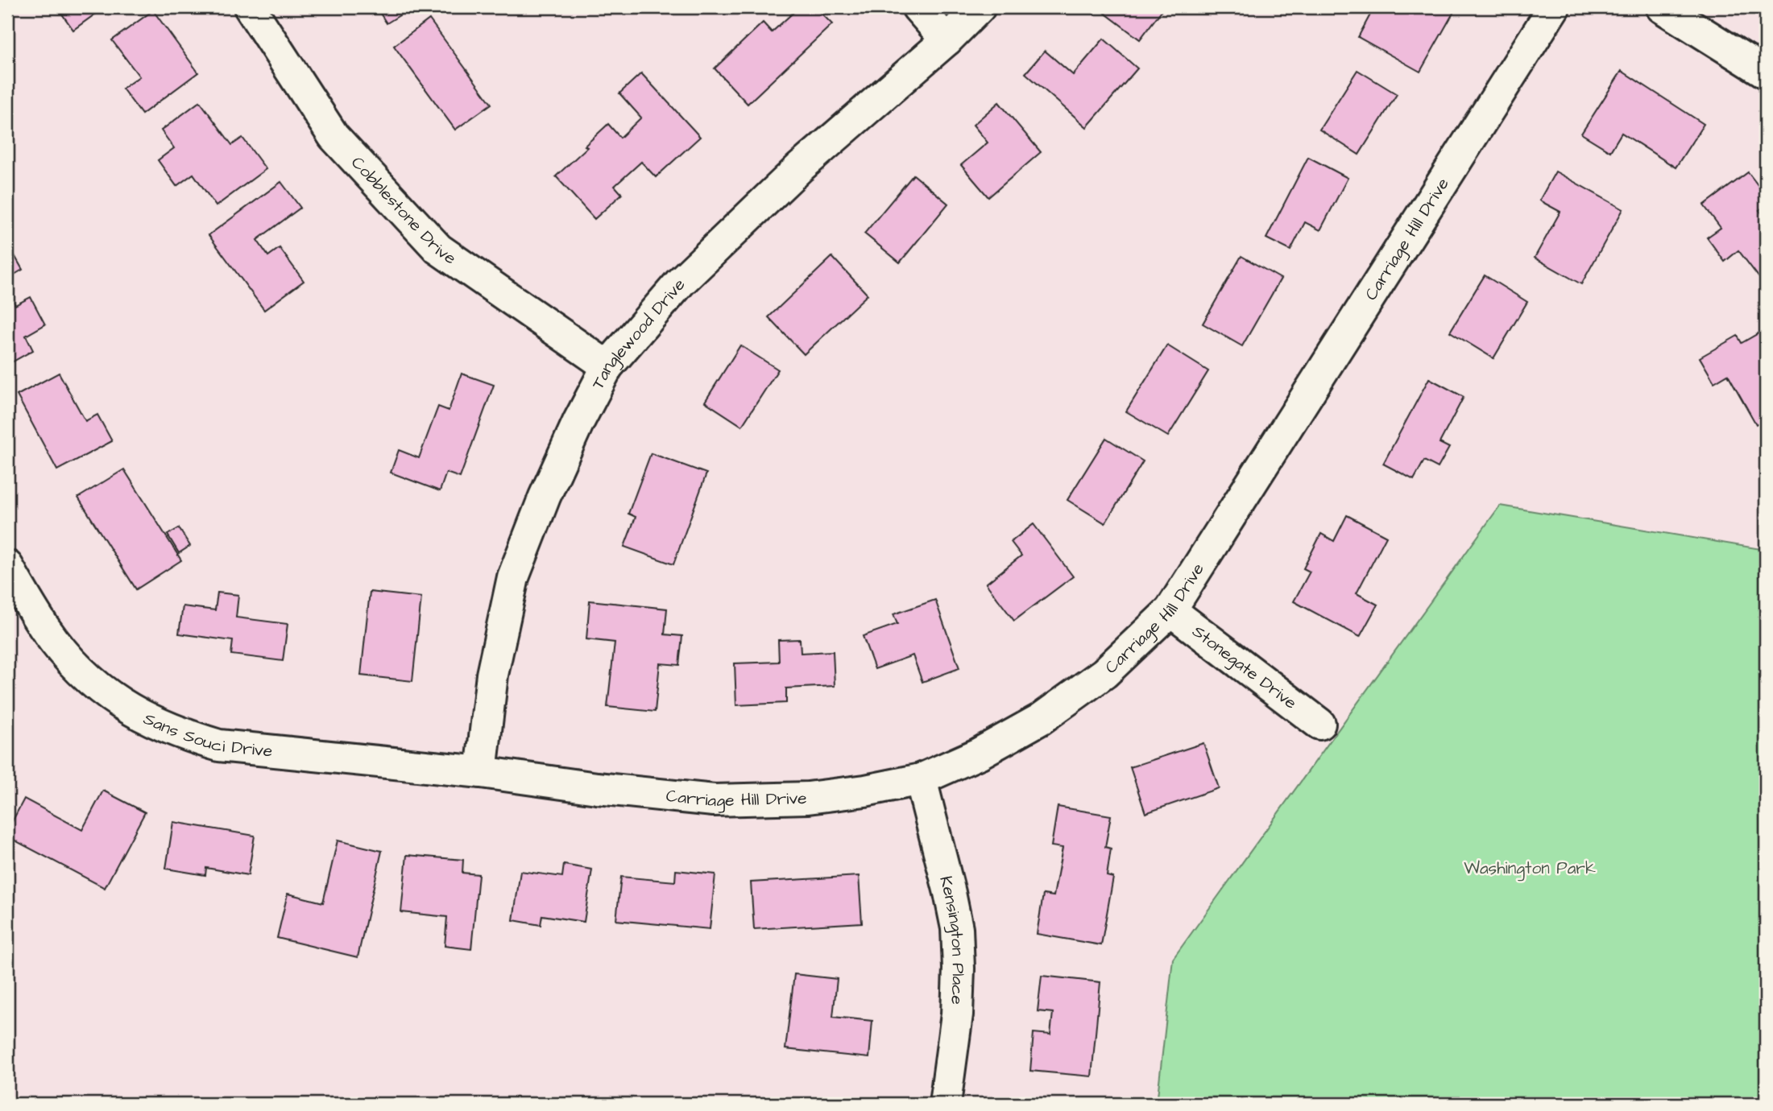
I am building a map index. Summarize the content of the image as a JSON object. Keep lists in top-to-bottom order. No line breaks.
{"streets":{"street":["Cobblestone Drive","Carriage Hill Drive","Tanglewood Drive","Stonegate Drive","Sans Souci Drive","Kensington Place"]},"crossings":[["Cobblestone Drive","Tanglewood Drive"],["Carriage Hill Drive","Tanglewood Drive"],["Carriage Hill Drive","Stonegate Drive"],["Carriage Hill Drive","Sans Souci Drive"],["Carriage Hill Drive","Kensington Place"],["Tanglewood Drive","Sans Souci Drive"]],"parks":["Washington Park"]}
